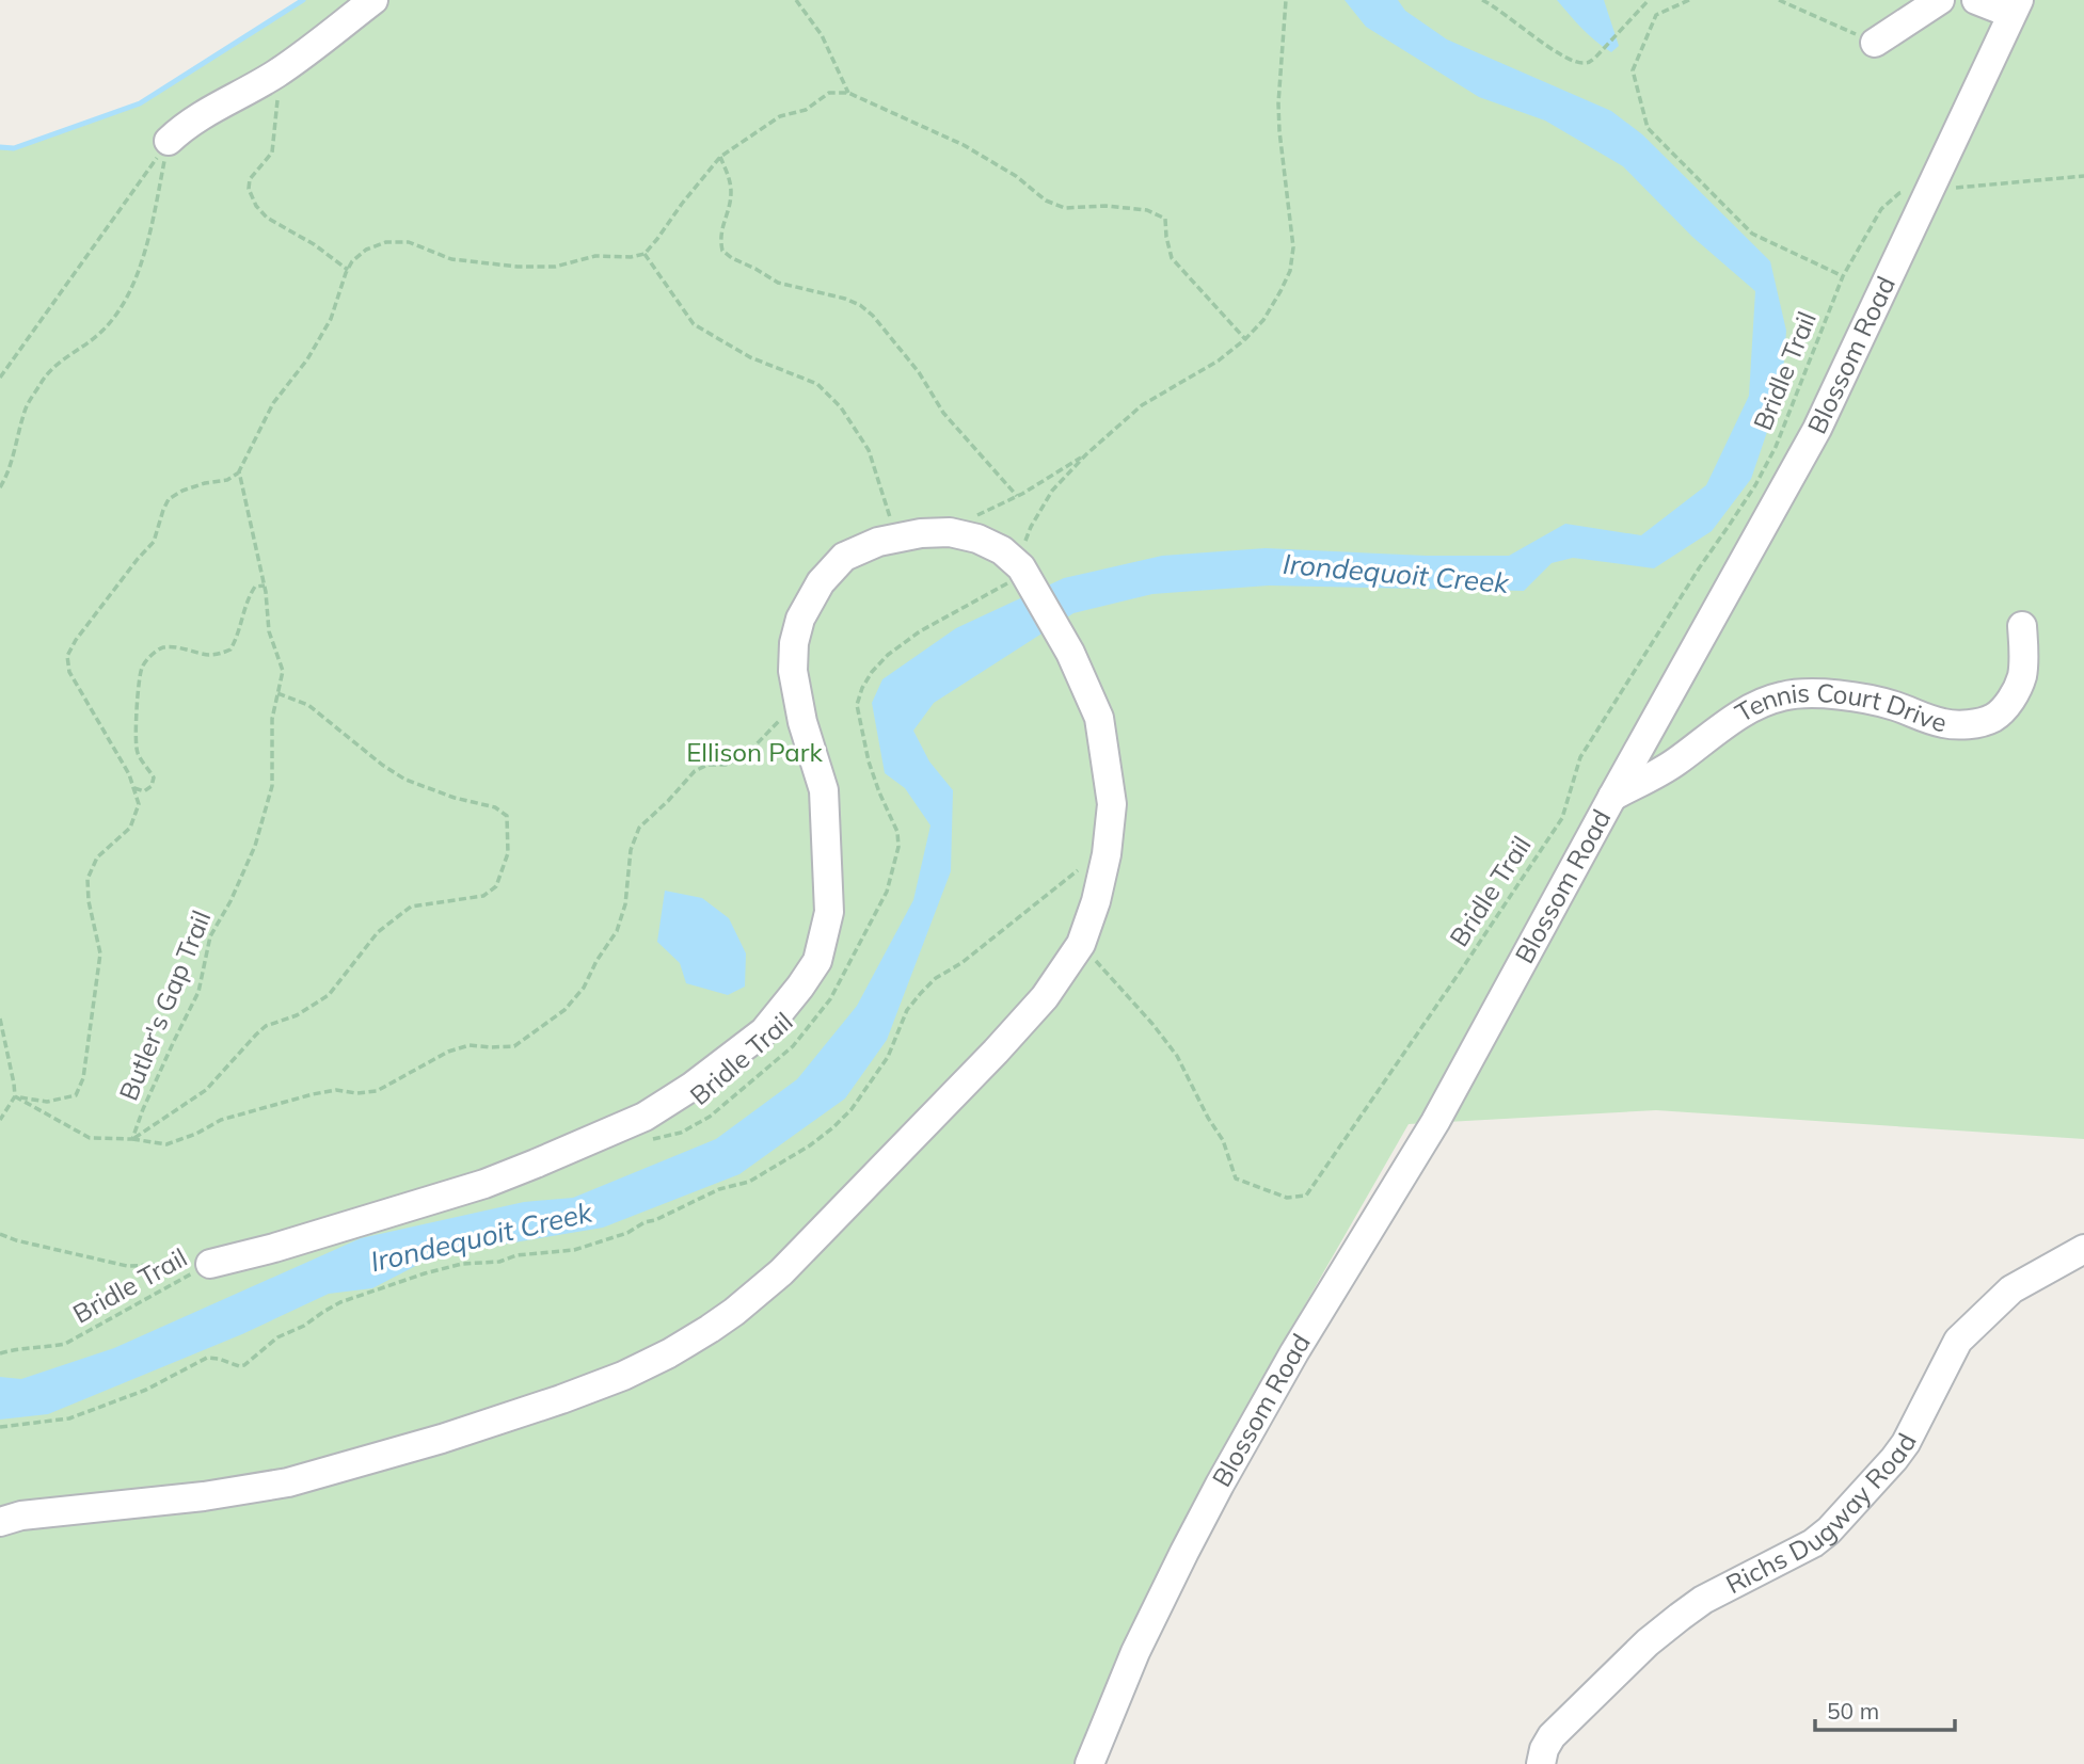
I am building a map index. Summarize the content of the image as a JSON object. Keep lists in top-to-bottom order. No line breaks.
{"streets":{"street":["Blossom Road","Tennis Court Drive","Richs Dugway Road"],"path":["Bridle Trail","Butler's Gap Trail"]},"crossings":[["Blossom Road","Bridle Trail"],["Blossom Road","Tennis Court Drive"]],"water":["Irondequoit Creek"],"parks":["Ellison Park"],"scale_bar":"50 m"}
